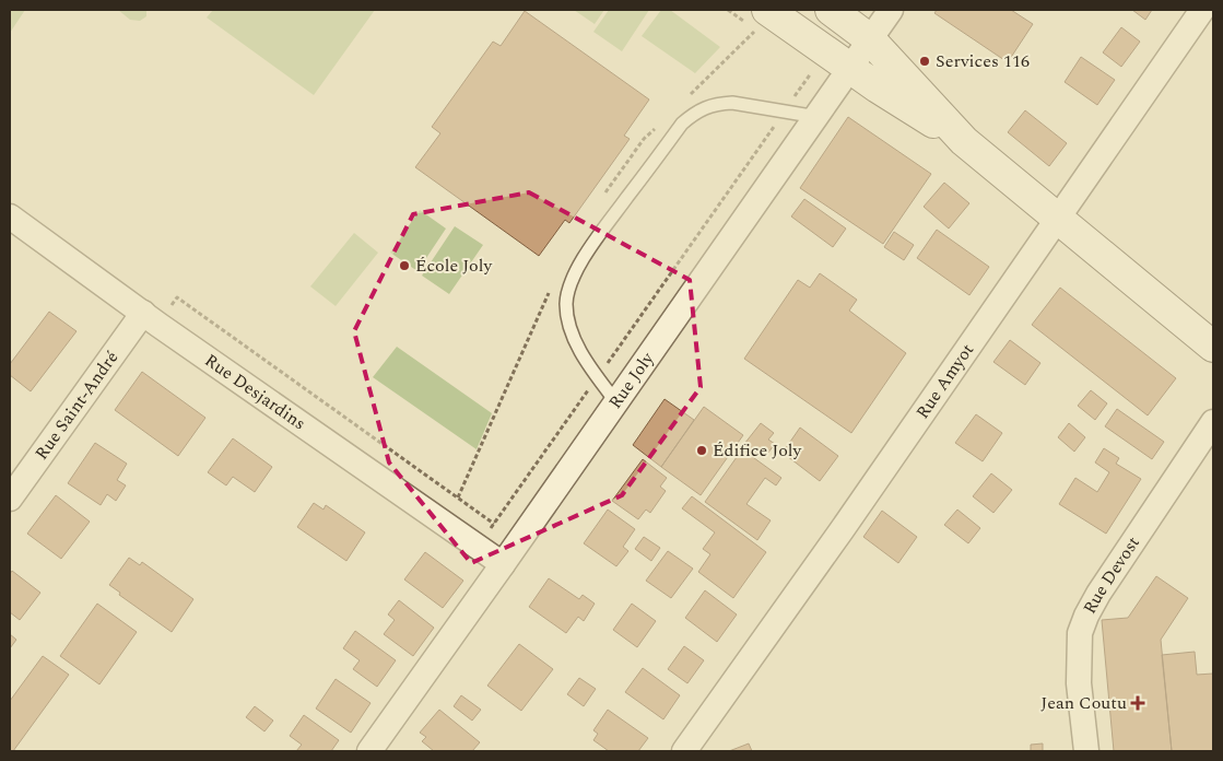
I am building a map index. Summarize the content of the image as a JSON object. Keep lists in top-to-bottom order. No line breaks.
{"streets":{"street":["Rue Joly","Rue Amyot","Rue Desjardins","Rue Saint-André","Rue Devost"]},"crossings":[["Rue Joly","Rue Desjardins"],["Rue Desjardins","Rue Saint-André"]],"places":{"other":["Services 116","École Joly","Édifice Joly"],"health":["Jean Coutu"]}}
